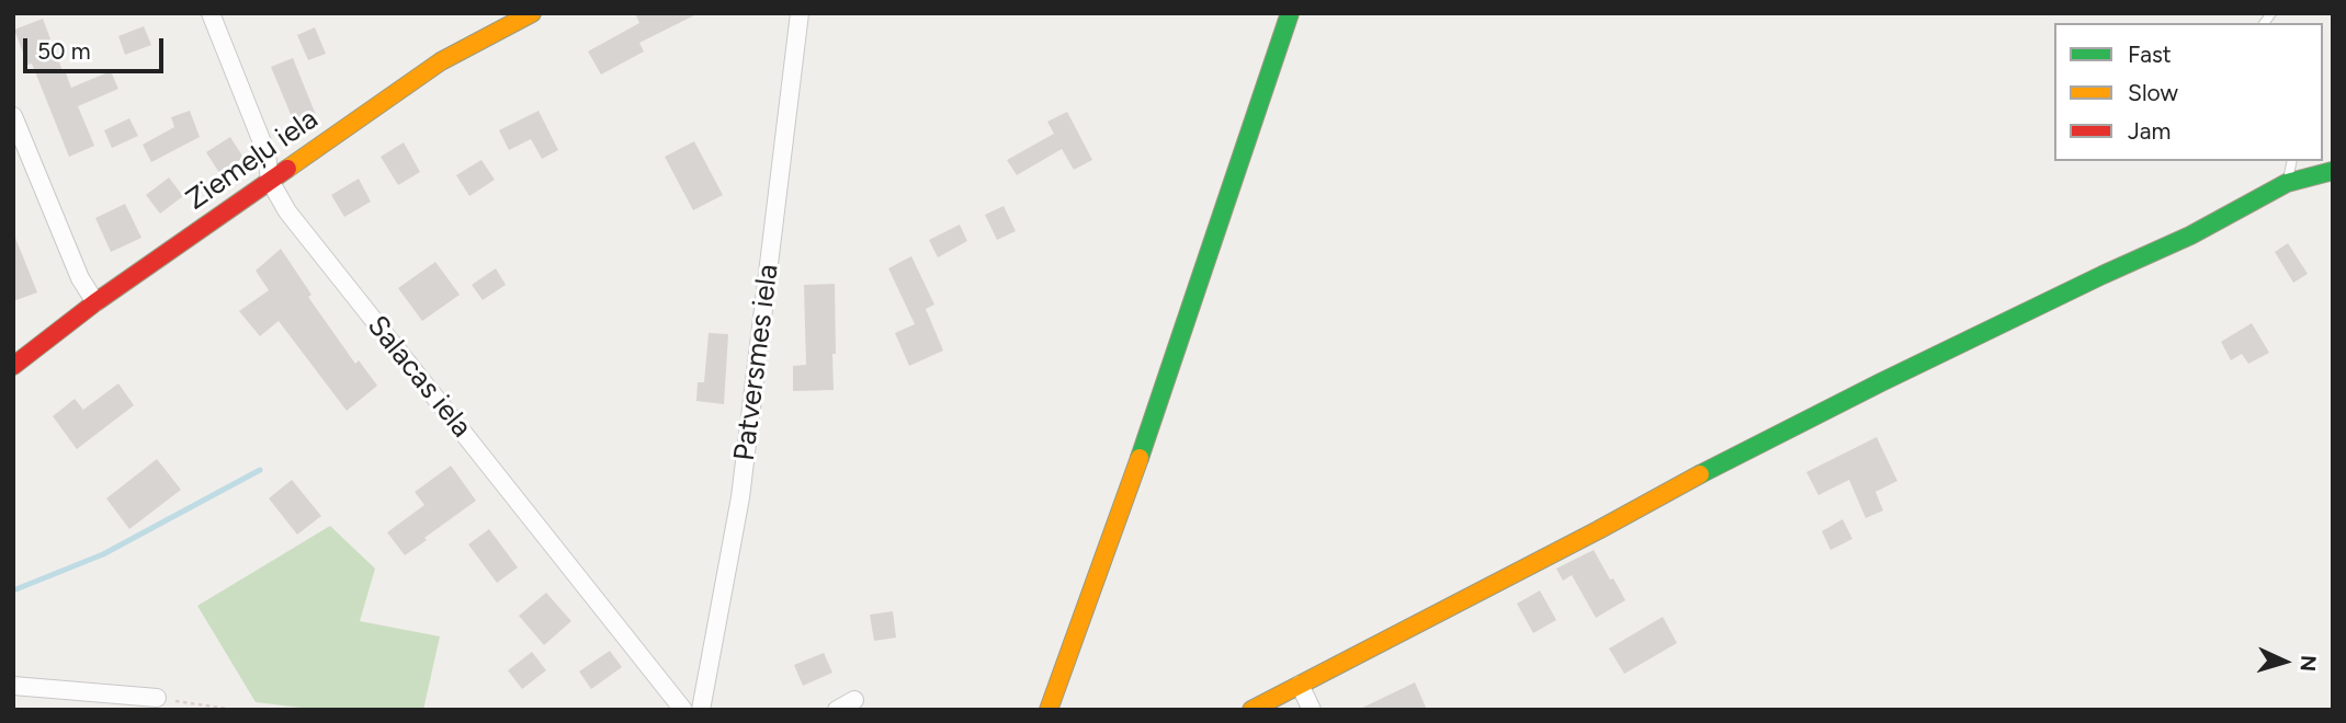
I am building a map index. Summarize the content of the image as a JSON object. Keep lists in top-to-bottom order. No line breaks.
{"streets":{"main road":["Ziemeļu iela"],"street":["Patversmes iela","Salacas iela"]},"crossings":[["Ziemeļu iela","Salacas iela"]],"legend":["Fast","Slow","Jam"],"scale_bar":"50 m","north":"right"}
